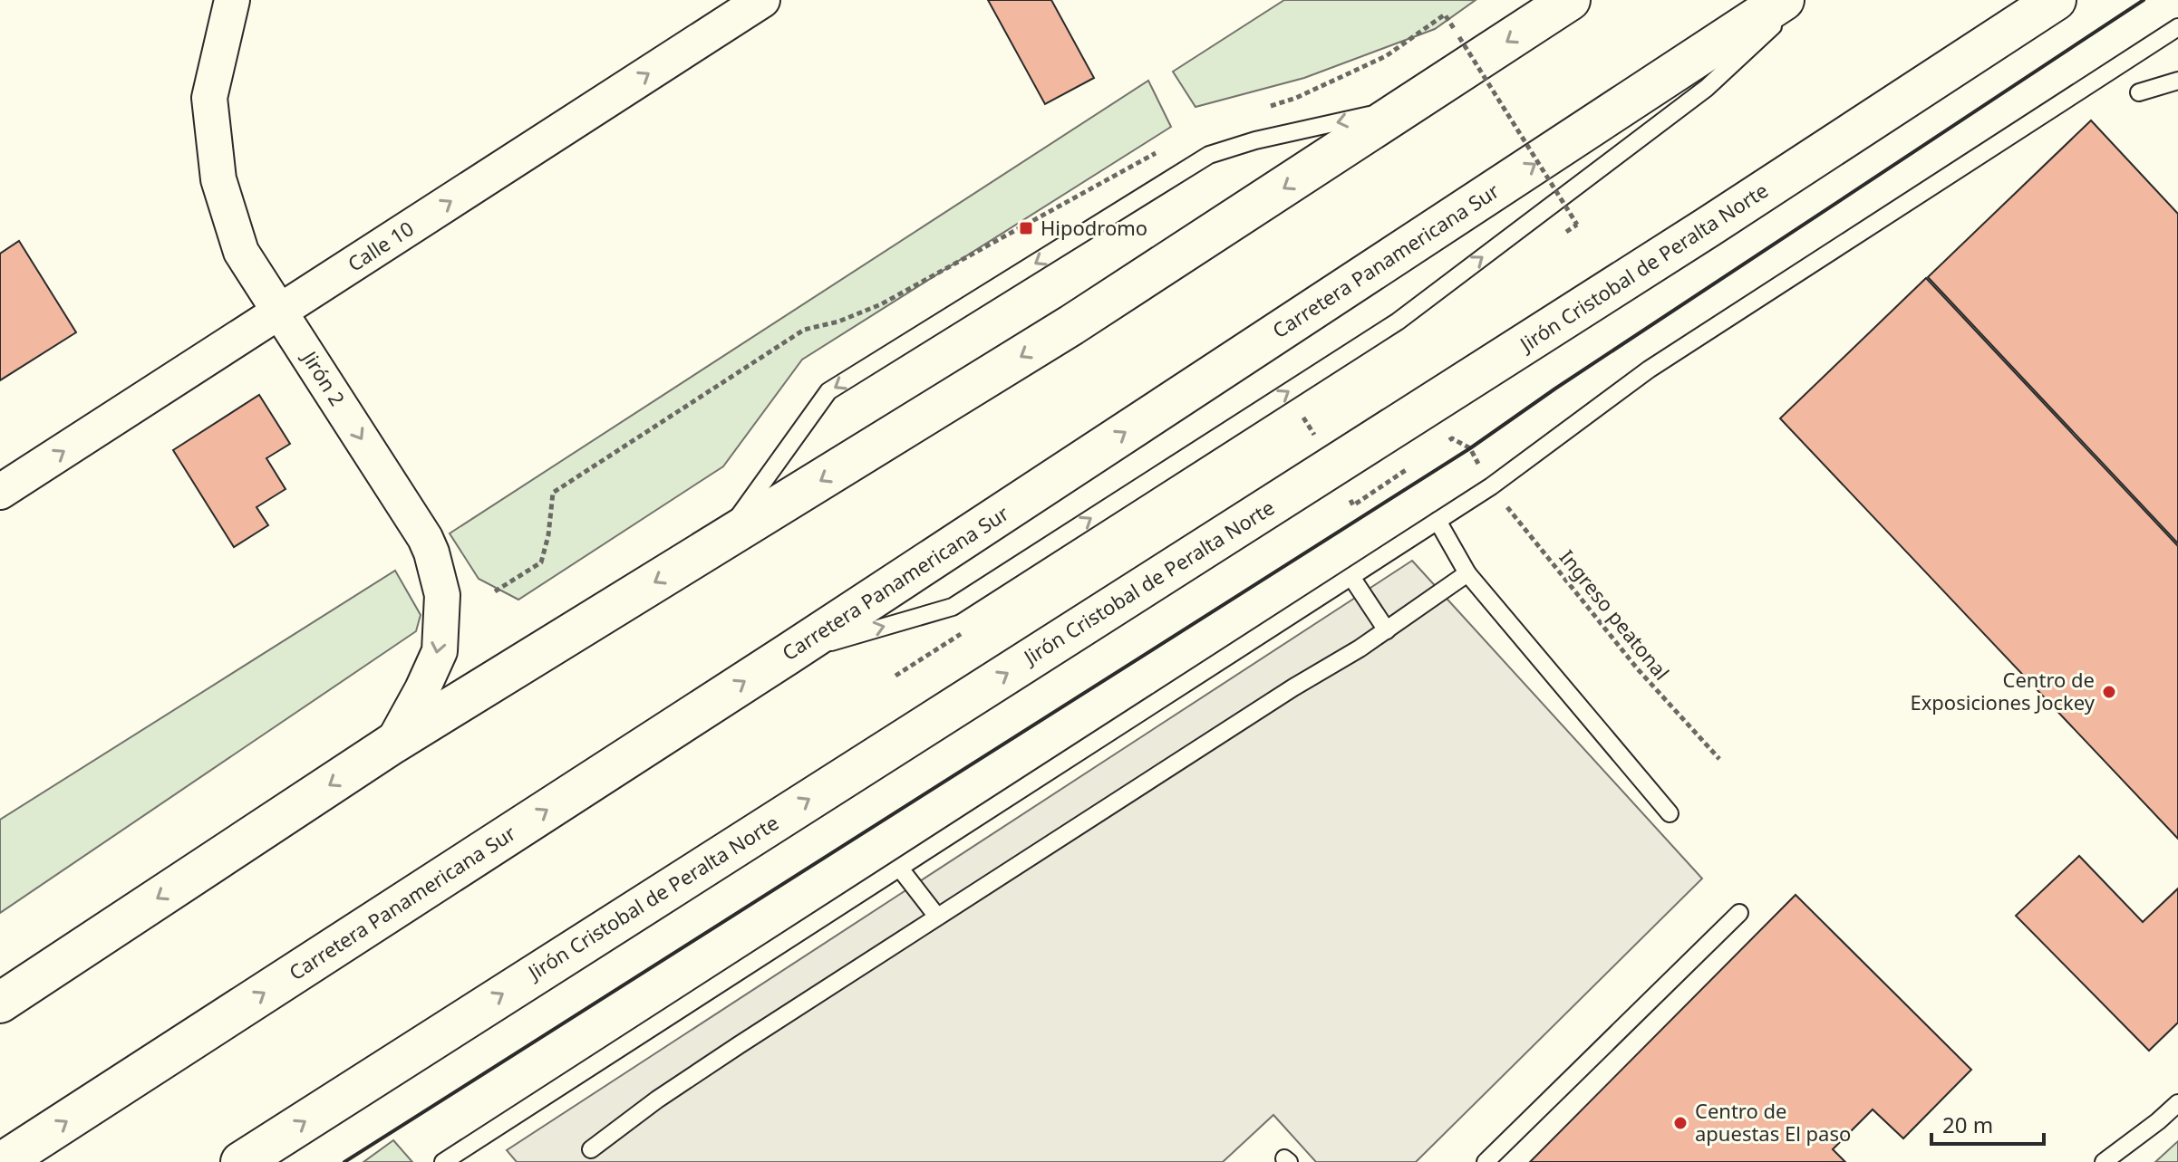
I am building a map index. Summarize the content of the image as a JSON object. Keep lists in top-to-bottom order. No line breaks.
{"streets":{"main road":["Carretera Panamericana Sur","Jirón Cristobal de Peralta Norte"],"street":["Calle 10","Jirón 2"],"path":["Ingreso peatonal"]},"crossings":[["Calle 10","Jirón 2"]],"one_way":["Calle 10","Jirón 2"],"places":{"transit":["Hipodromo"],"other":["Centro de Exposiciones Jockey","Centro de apuestas El paso"]},"scale_bar":"20 m"}
